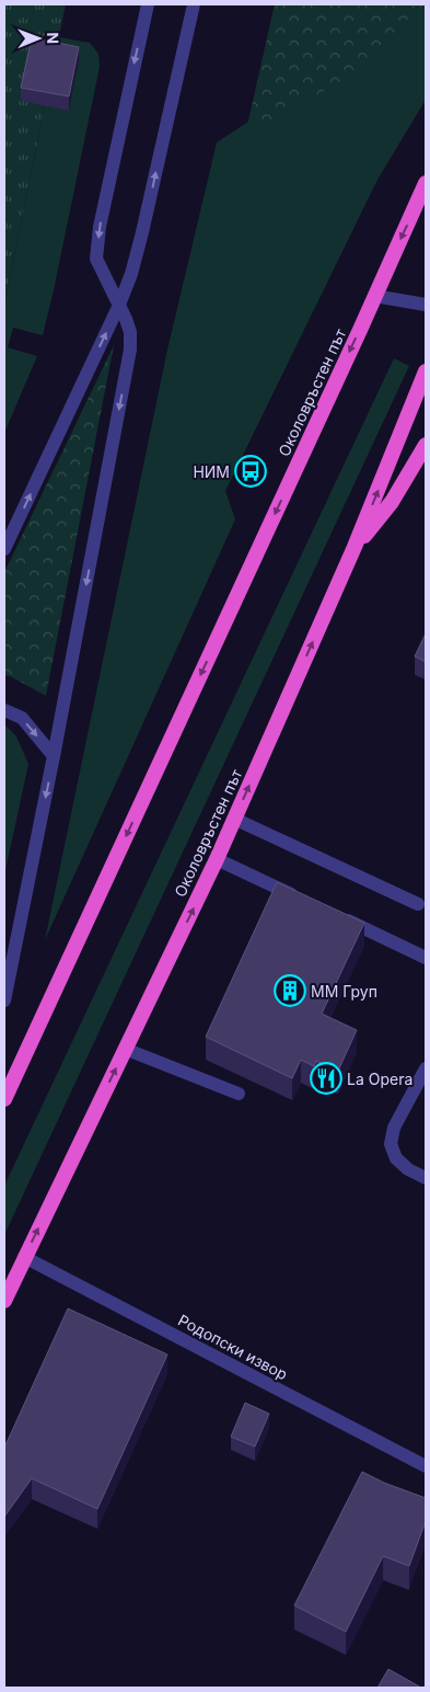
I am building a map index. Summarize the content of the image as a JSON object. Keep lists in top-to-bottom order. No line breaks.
{"streets":{"highway":["Околовръстен път"],"street":["Родопски извор"]},"crossings":[["Околовръстен път","Родопски извор"]],"places":{"bus stop":["НИМ"],"building":["ММ Груп"],"restaurant":["La Opera"]},"north":"right"}
